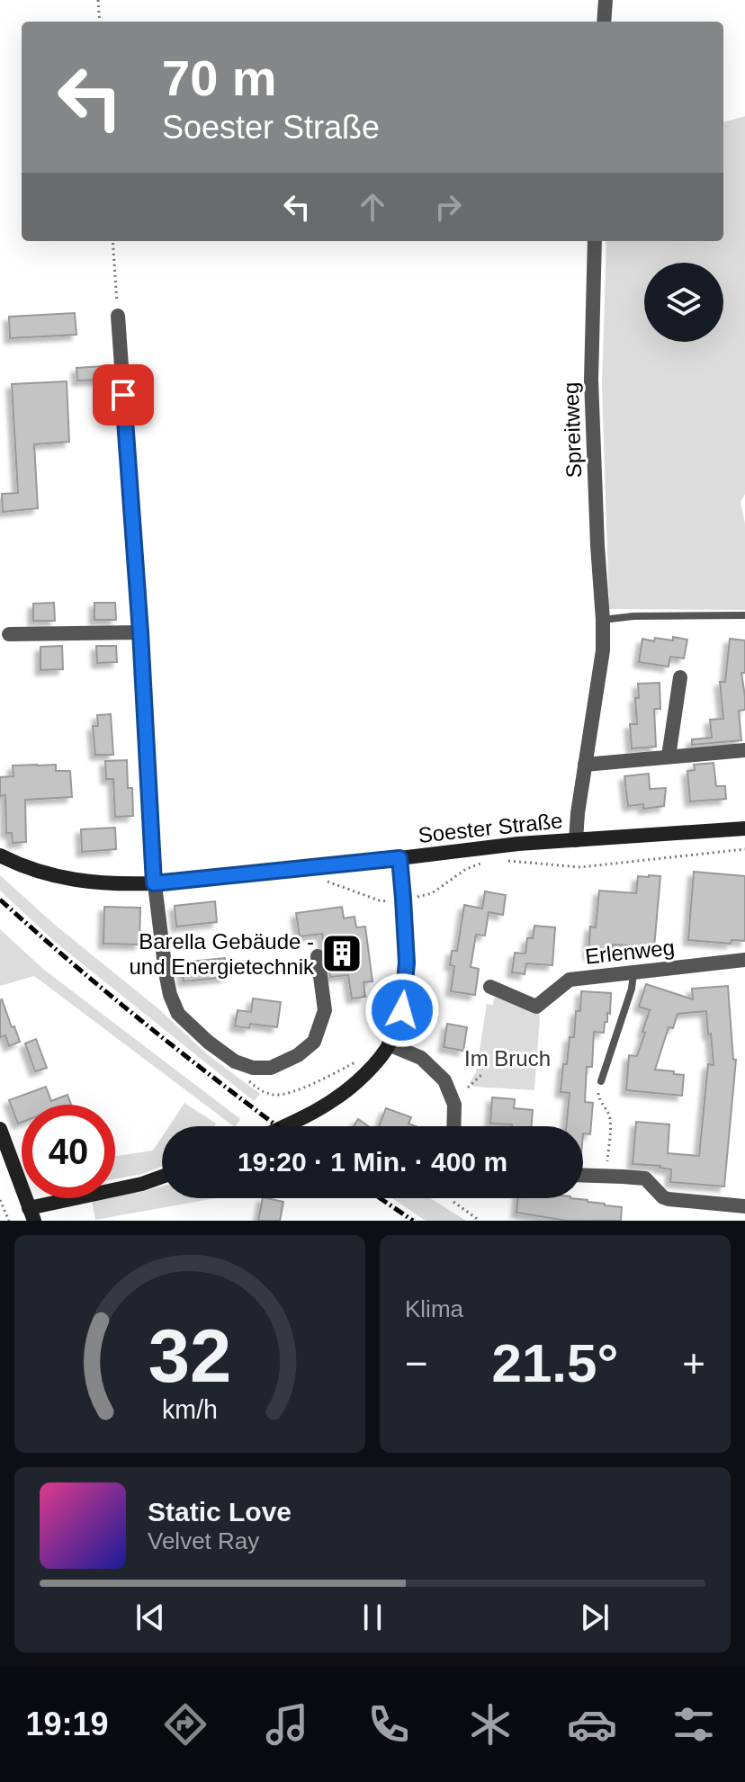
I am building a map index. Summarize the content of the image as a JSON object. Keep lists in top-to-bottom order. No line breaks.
{"streets":{"street":["Spreitweg","Soester Straße","Erlenweg"]},"crossings":[["Spreitweg","Soester Straße"]],"parks":["Im Bruch"],"places":{"building":["Barella Gebäude - und Energietechnik"]},"page":{"turn":["70 m","Soester Straße"],"limit":"40","trip":"19:20 · 1 Min. · 400 m","tile":"Klima","heat":["−","21.5°","+"],"song":["Static Love","Velvet Ray"],"tabs":"19:19","gauge":["32","km/h"]}}
